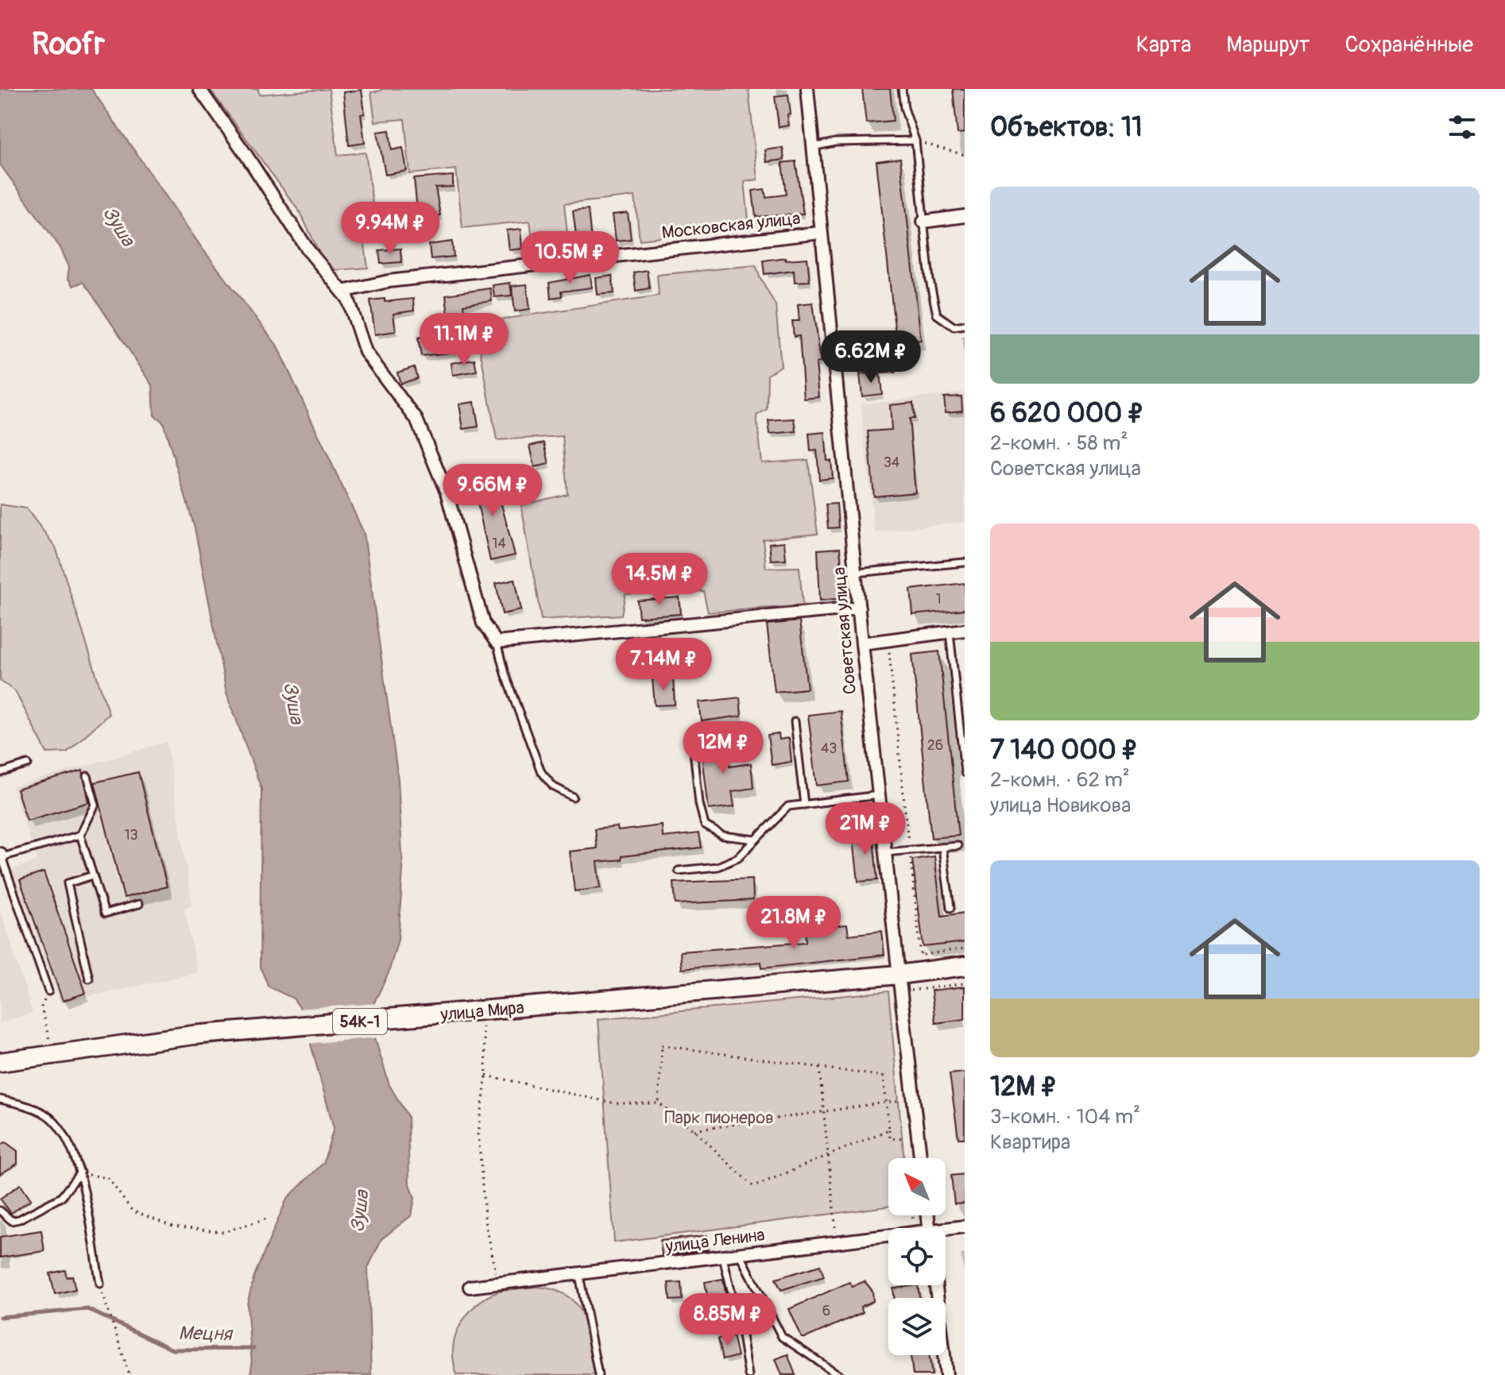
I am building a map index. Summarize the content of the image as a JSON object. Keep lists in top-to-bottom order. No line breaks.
{"streets":{"main road":["улица Мира","54К-1"],"street":["Московская улица","Советская улица","улица Ленина"]},"crossings":[["Московская улица","Советская улица"],["Советская улица","улица Мира"]],"water":["Зуша","Мецня"],"parks":["Парк пионеров"],"house_numbers":["34","14","1","26","43","13","6"],"north":"top left","page":{"header":"Roofr","nav":["Карта","Маршрут","Сохранённые"],"heading":"Объектов: 11","list":[{"name":"6 620 000 ₽","note":"2-комн. · 58 m² · Советская улица"},{"name":"7 140 000 ₽","note":"2-комн. · 62 m² · улица Новикова"},{"name":"12M ₽","note":"3-комн. · 104 m² · Квартира"}],"price":["9.94M ₽","10.5M ₽","11.1M ₽","6.62M ₽","9.66M ₽","14.5M ₽","7.14M ₽","12M ₽","21M ₽","21.8M ₽","8.85M ₽"]}}
